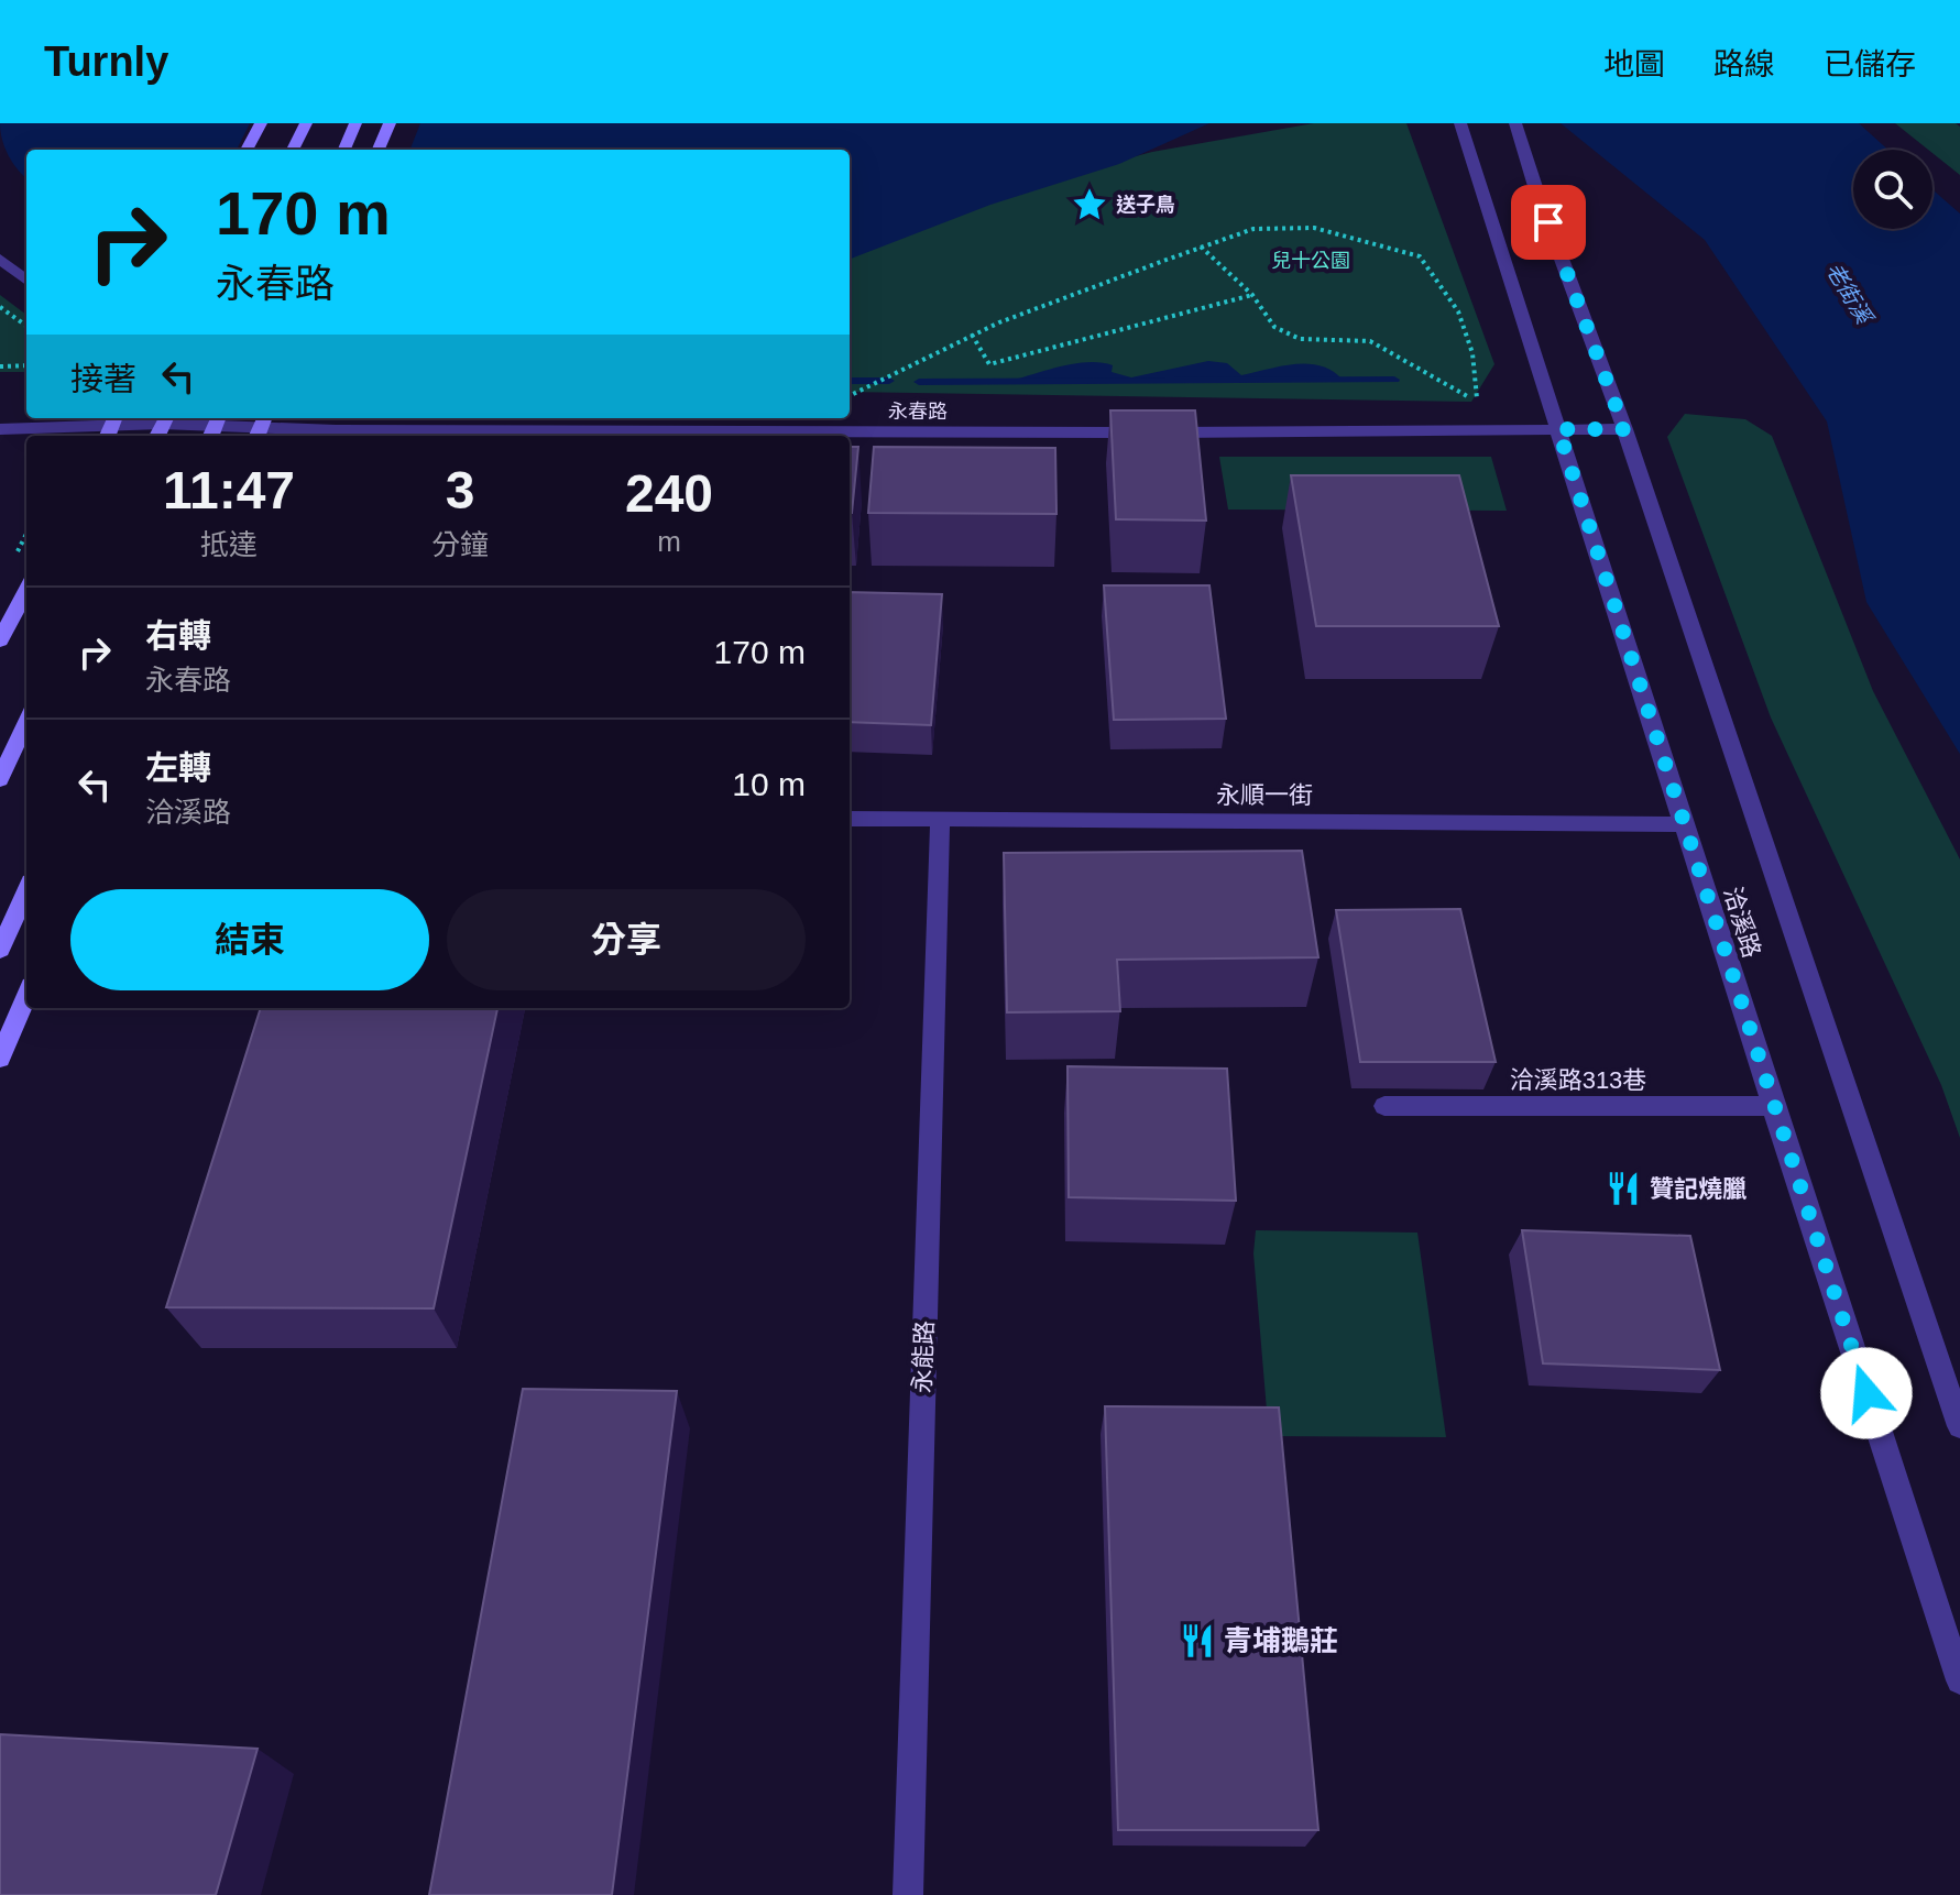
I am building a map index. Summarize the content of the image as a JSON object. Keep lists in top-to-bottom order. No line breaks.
{"streets":{"street":["永春路","永順一街","洽溪路","洽溪路313巷","永能路"]},"crossings":[["永春路","洽溪路"],["永順一街","洽溪路"],["永順一街","永能路"],["洽溪路","洽溪路313巷"]],"water":["老街溪"],"parks":["兒十公園"],"places":{"place":["送子鳥"],"restaurant":["贊記燒臘","青埔鵝莊"]},"page":{"header":"Turnly","nav":["地圖","路線","已儲存"],"turn":["170 m","永春路"],"then":"接著","eta":["11:47","抵達","3","分鐘","240","m"],"list":[{"name":"右轉","note":"永春路","value":"170 m"},{"name":"左轉","note":"洽溪路","value":"10 m"}],"buttons":["結束","分享"]}}
